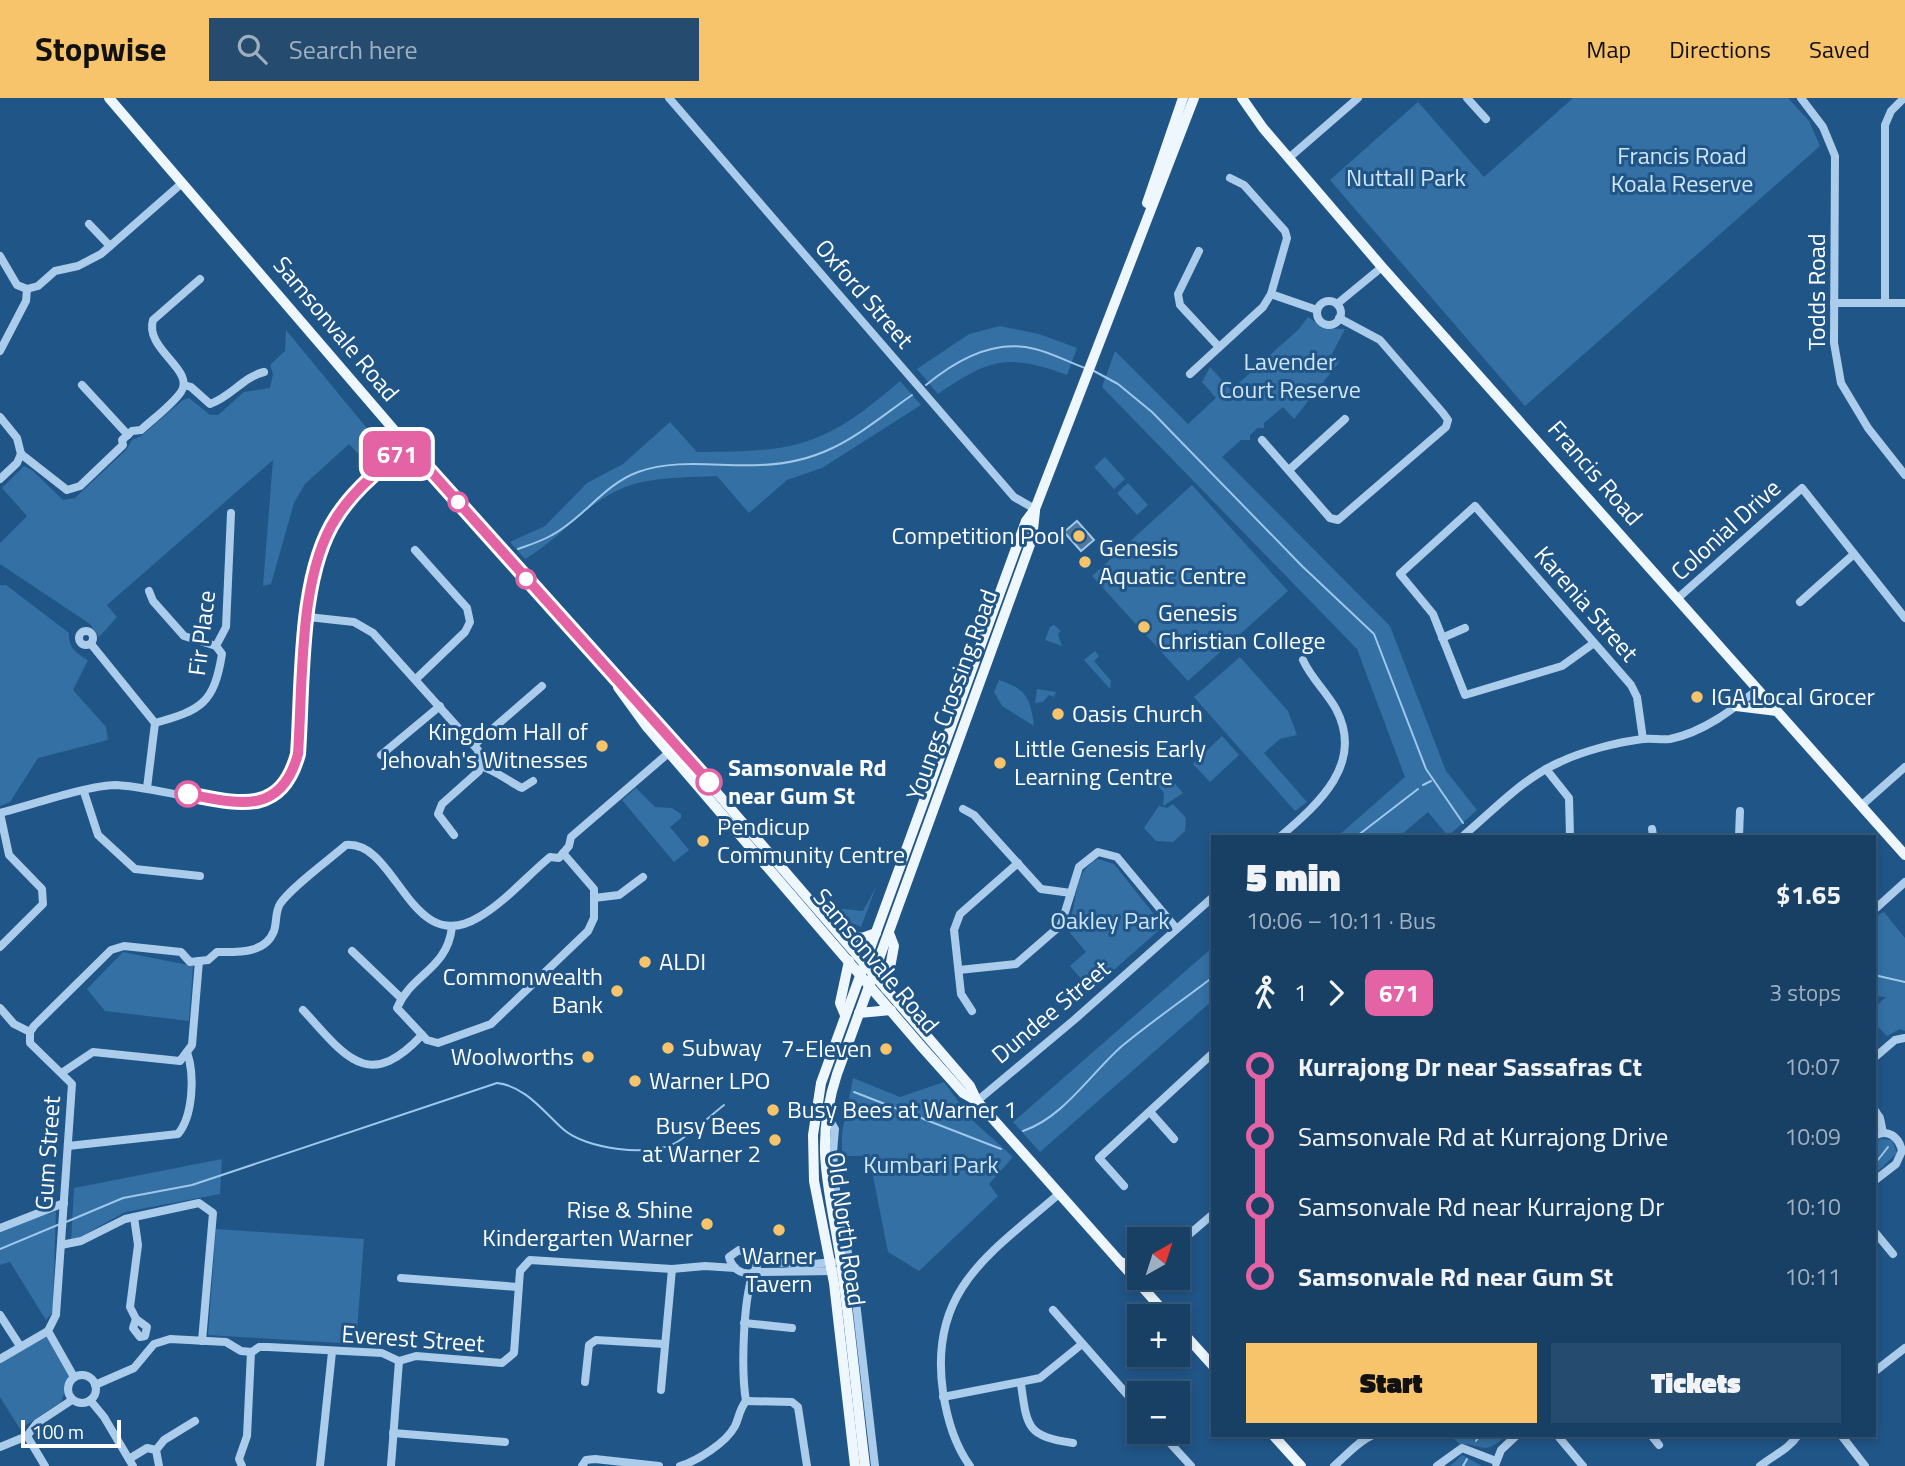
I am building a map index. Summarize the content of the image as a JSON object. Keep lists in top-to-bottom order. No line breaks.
{"streets":{"main road":["Samsonvale Road","Francis Road","Youngs Crossing Road","Old North Road"],"street":["Todds Road","Oxford Street","Colonial Drive","Karenia Street","Fir Place","Dundee Street","Gum Street","Everest Street"]},"crossings":[["Oxford Street","Youngs Crossing Road"],["Samsonvale Road","Youngs Crossing Road"],["Samsonvale Road","Dundee Street"],["Samsonvale Road","Old North Road"],["Francis Road","Colonial Drive"],["Youngs Crossing Road","Old North Road"],["Old North Road","Everest Street"]],"parks":["Francis Road Koala Reserve","Nuttall Park","Lavender Court Reserve","Oakley Park","Kumbari Park"],"places":["Competition Pool","Genesis Aquatic Centre","Genesis Christian College","IGA Local Grocer","Oasis Church","Kingdom Hall of Jehovah's Witnesses","Little Genesis Early Learning Centre","Samsonvale Rd near Gum St","Pendicup Community Centre","ALDI","Commonwealth Bank","Subway","7-Eleven","Woolworths","Warner LPO","Busy Bees at Warner 1","Busy Bees at Warner 2","Rise & Shine Kindergarten Warner","Warner Tavern"],"lines":["bus line 671"],"scale_bar":"100 m","north":"top right","page":{"header":"Stopwise","search":"Search here","nav":["Map","Directions","Saved"],"on_map":"671","heading":["5 min","10:06 – 10:11 · Bus","$1.65"],"legs":["1","671","3 stops"],"list":[{"name":"Kurrajong Dr near Sassafras Ct","value":"10:07"},{"name":"Samsonvale Rd at Kurrajong Drive","value":"10:09"},{"name":"Samsonvale Rd near Kurrajong Dr","value":"10:10"},{"name":"Samsonvale Rd near Gum St","value":"10:11"}],"map_buttons":["+","−"],"buttons":["Start","Tickets"],"scale":"100 m"}}
